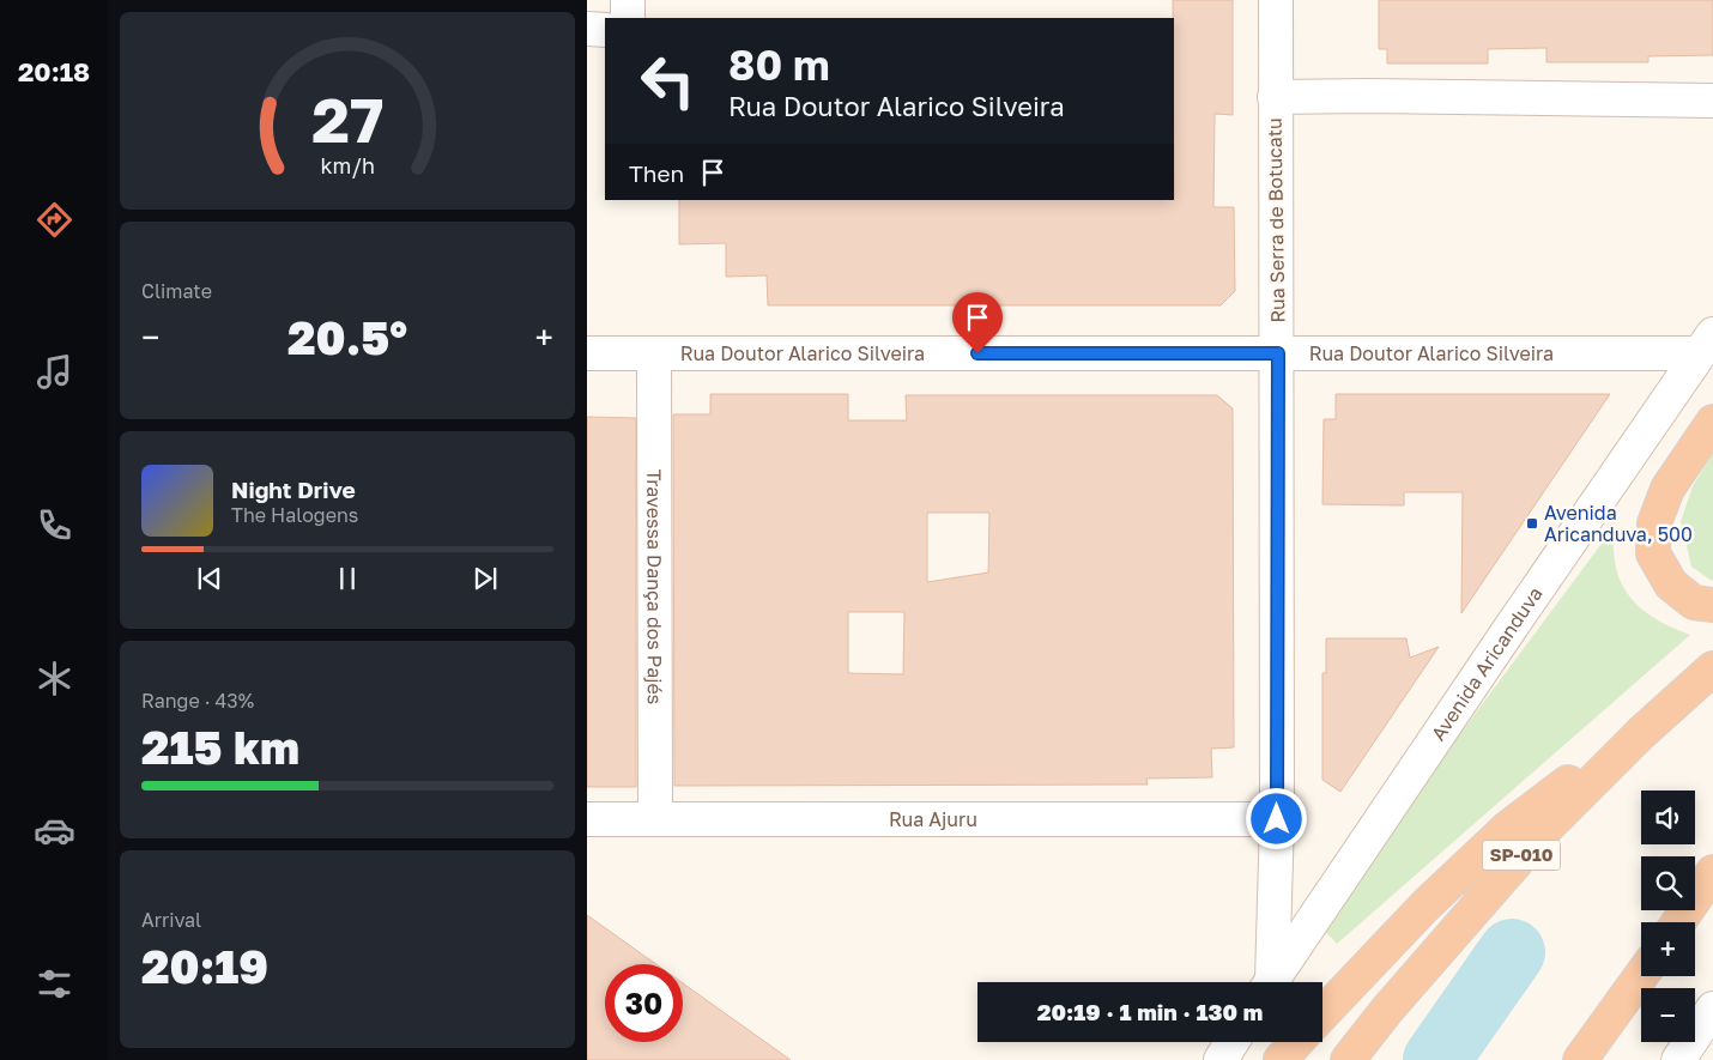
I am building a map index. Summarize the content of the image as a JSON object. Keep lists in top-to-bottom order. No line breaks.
{"streets":{"highway":["SP-010"],"street":["Rua Serra de Botucatu","Rua Doutor Alarico Silveira","Travessa Dança dos Pajés","Avenida Aricanduva","Rua Ajuru"]},"crossings":[["Rua Serra de Botucatu","Rua Doutor Alarico Silveira"],["Rua Serra de Botucatu","Rua Ajuru"],["Rua Doutor Alarico Silveira","Travessa Dança dos Pajés"],["Rua Doutor Alarico Silveira","Avenida Aricanduva"],["Travessa Dança dos Pajés","Rua Ajuru"]],"places":{"transit":["Avenida Aricanduva, 500"]},"page":{"tabs":"20:18","turn":["80 m","Rua Doutor Alarico Silveira"],"then":"Then","tile":["Climate",["Range · 43%","215 km"],["Arrival","20:19"]],"heat":["−","20.5°","+"],"song":["Night Drive","The Halogens"],"map_buttons":["+","−"],"limit":"30","trip":"20:19 · 1 min · 130 m","gauge":["27","km/h"]}}
